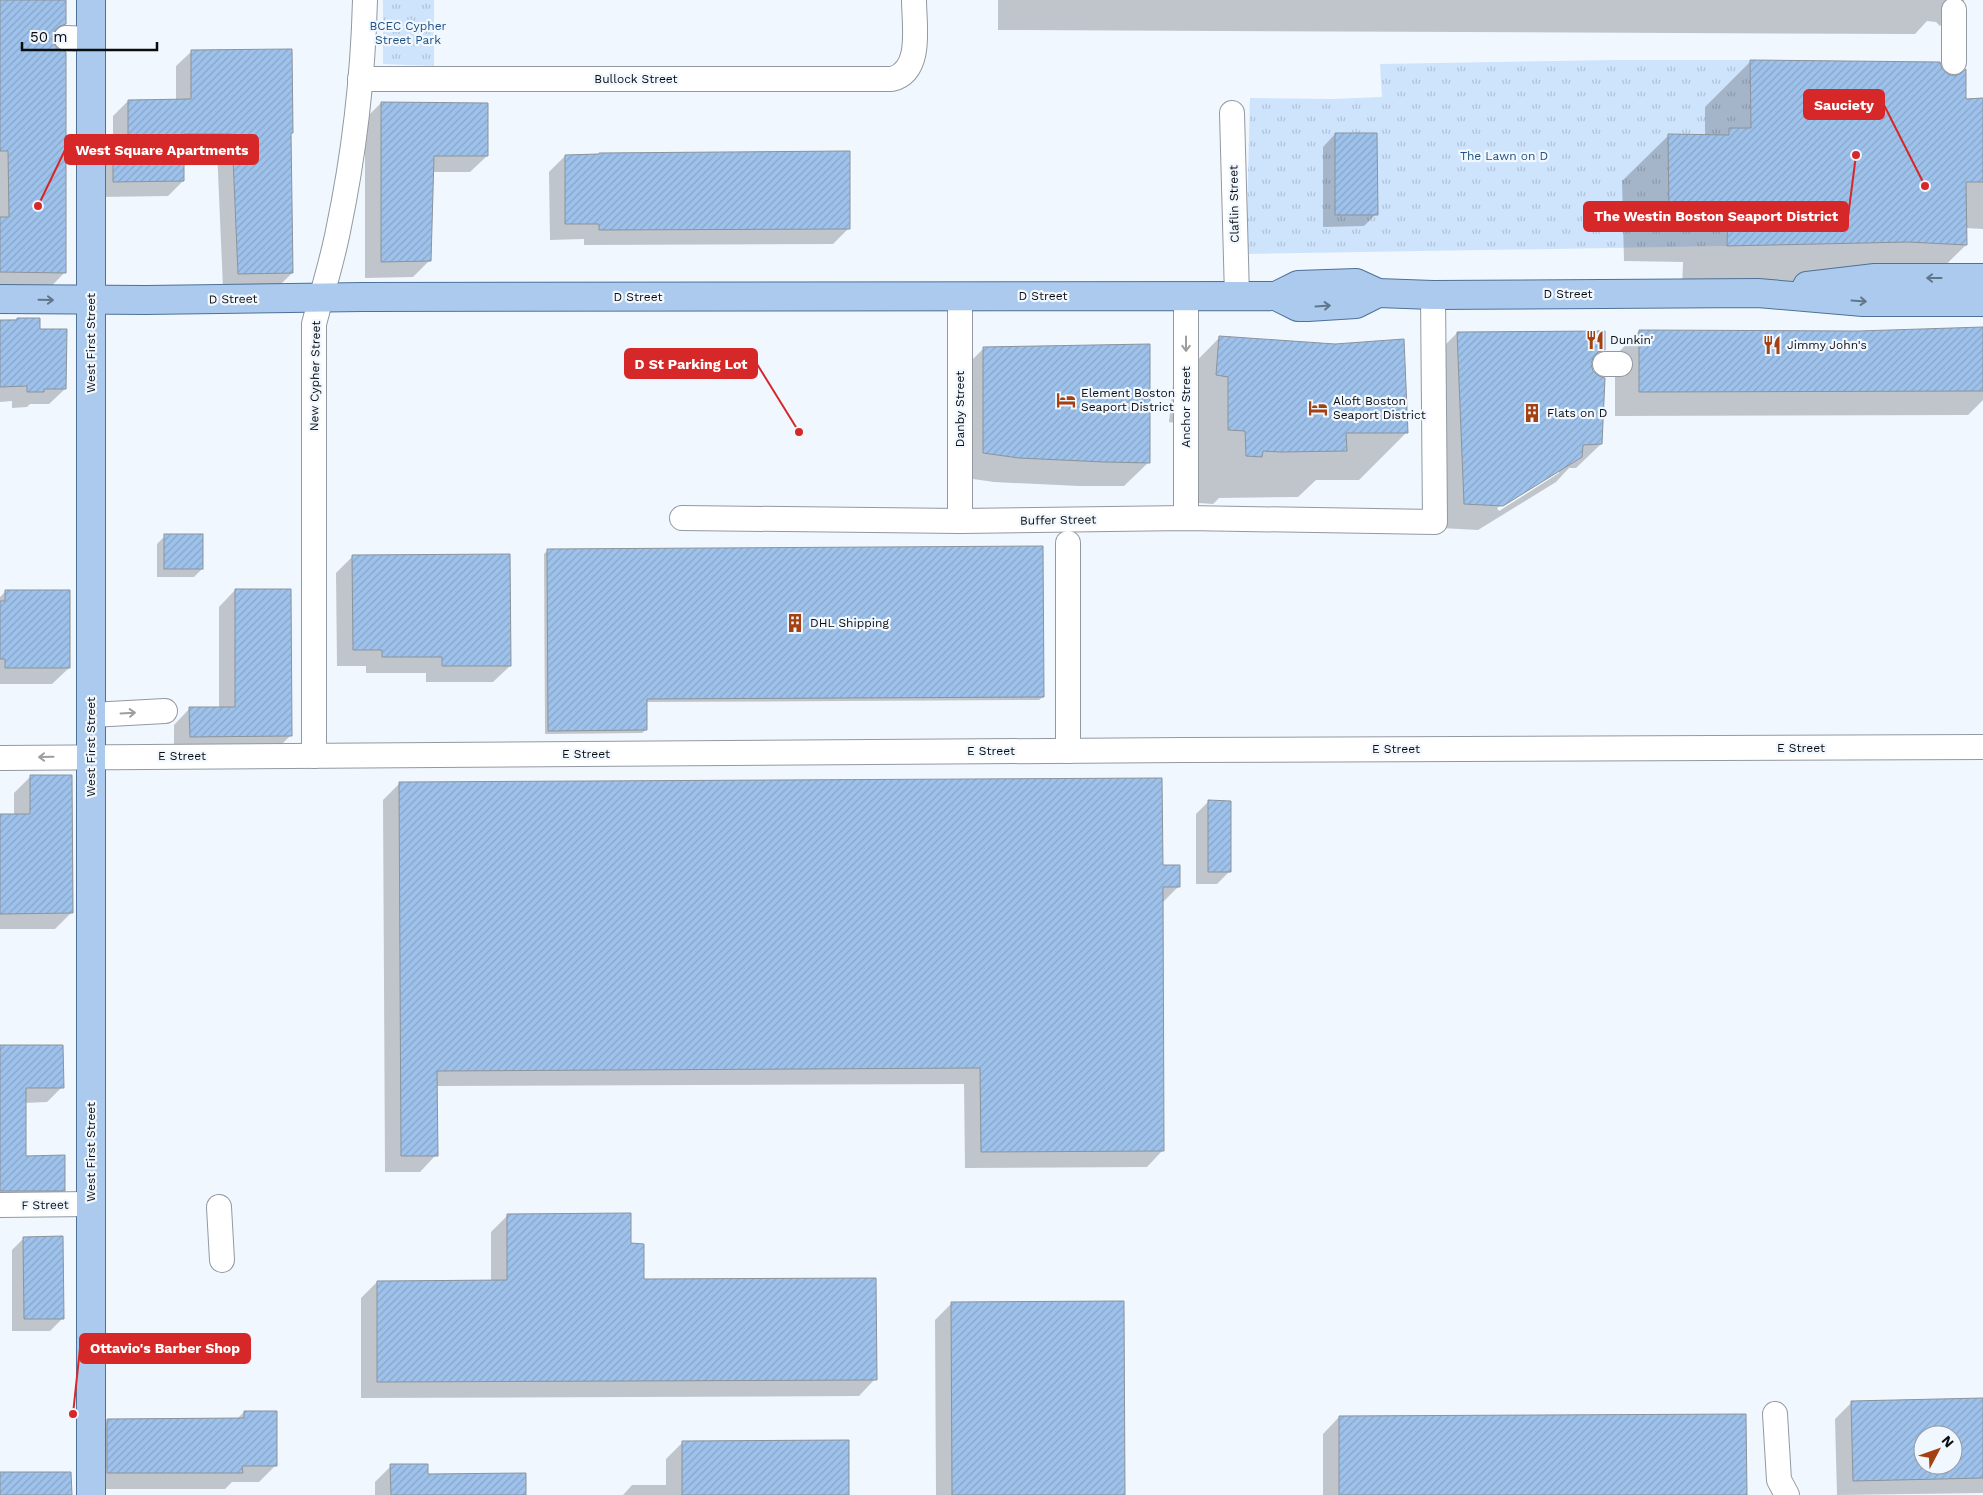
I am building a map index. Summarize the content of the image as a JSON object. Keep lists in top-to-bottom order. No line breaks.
{"streets":{"main road":["D Street","West First Street"],"street":["Bullock Street","Claflin Street","New Cypher Street","Anchor Street","Danby Street","Buffer Street","E Street","F Street"]},"crossings":[["Bullock Street","New Cypher Street"],["Claflin Street","D Street"],["D Street","West First Street"],["D Street","New Cypher Street"],["D Street","Anchor Street"],["D Street","Danby Street"],["D Street","Buffer Street"],["West First Street","E Street"],["West First Street","F Street"],["New Cypher Street","E Street"],["Anchor Street","Buffer Street"],["Danby Street","Buffer Street"]],"one_way":["Anchor Street"],"parks":["BCEC Cypher Street Park","The Lawn on D"],"places":{"other":["The Westin Boston Seaport District","Sauciety","West Square Apartments","D St Parking Lot","Ottavio's Barber Shop"],"restaurant":["Dunkin'","Jimmy John's"],"hotel":["Element Boston Seaport District","Aloft Boston Seaport District"],"building":["Flats on D","DHL Shipping"]},"scale_bar":"50 m","north":"top right"}
